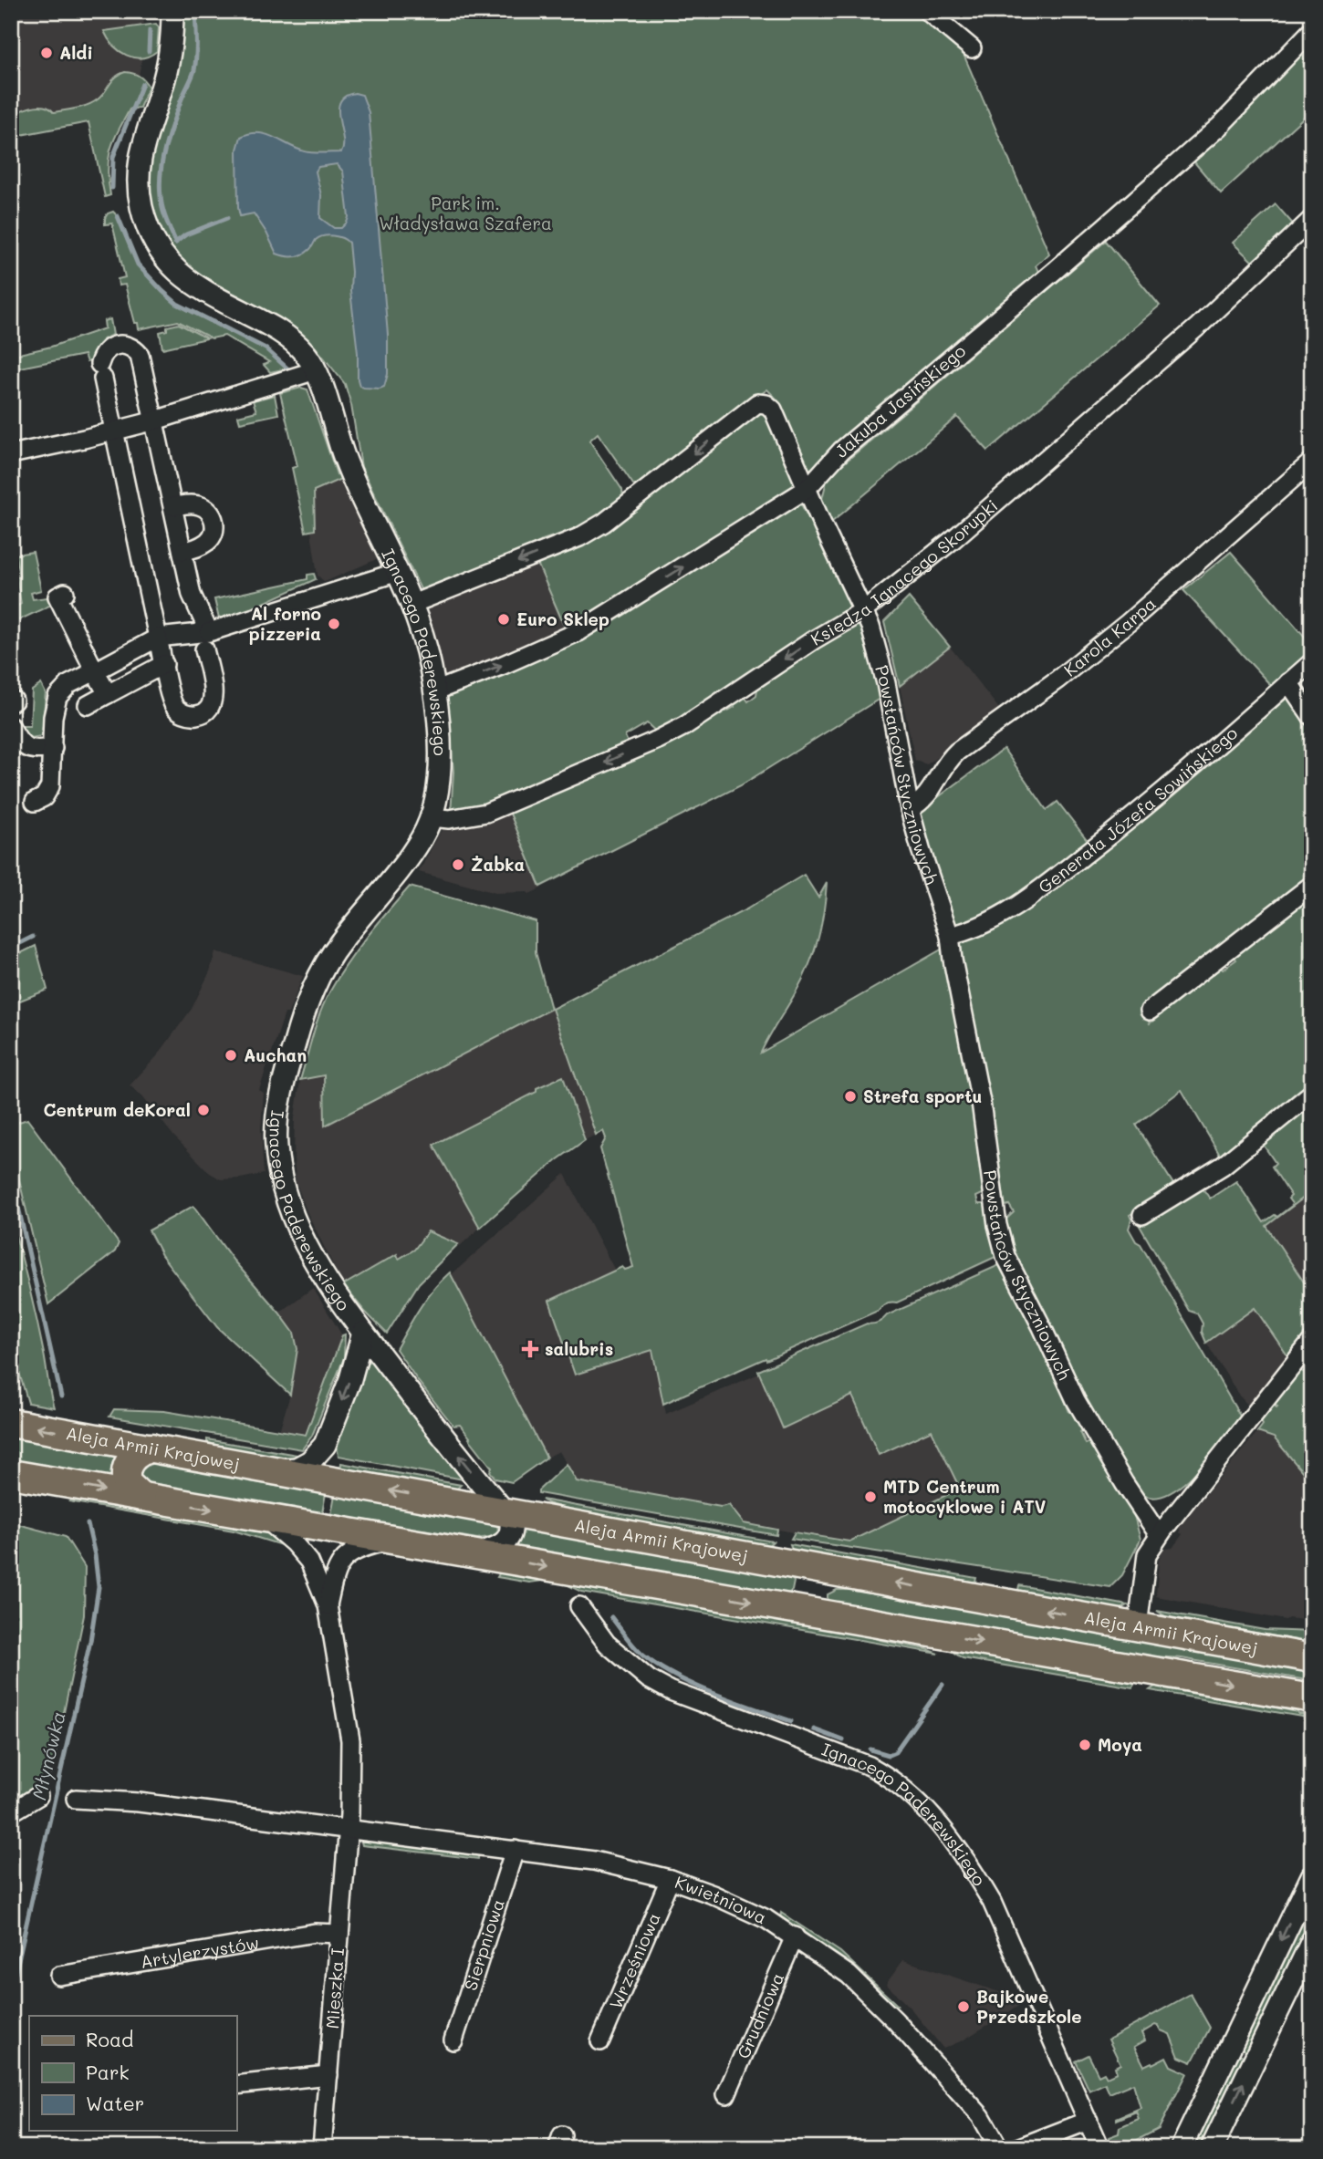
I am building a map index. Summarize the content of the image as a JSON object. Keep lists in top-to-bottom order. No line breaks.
{"streets":{"main road":["Aleja Armii Krajowej"],"street":["Jakuba Jasińskiego","Księdza Ignacego Skorupki","Karola Karpa","Ignacego Paderewskiego","Powstańców Styczniowych","Generała Józefa Sowińskiego","Kwietniowa","Sierpniowa","Artylerzystów","Wrześniowa","Mieszka I","Grudniowa"]},"crossings":[["Jakuba Jasińskiego","Ignacego Paderewskiego"],["Jakuba Jasińskiego","Powstańców Styczniowych"],["Księdza Ignacego Skorupki","Ignacego Paderewskiego"],["Księdza Ignacego Skorupki","Powstańców Styczniowych"],["Karola Karpa","Powstańców Styczniowych"],["Ignacego Paderewskiego","Powstańców Styczniowych"],["Ignacego Paderewskiego","Aleja Armii Krajowej"],["Powstańców Styczniowych","Generała Józefa Sowińskiego"],["Kwietniowa","Sierpniowa"],["Kwietniowa","Wrześniowa"],["Kwietniowa","Mieszka I"],["Kwietniowa","Grudniowa"],["Artylerzystów","Mieszka I"]],"one_way":["Jakuba Jasińskiego","Księdza Ignacego Skorupki"],"water":["Młynówka"],"parks":["Park im. Władysława Szafera"],"places":{"other":["Aldi","Euro Sklep","Al forno pizzeria","Żabka","Auchan","Strefa sportu","Centrum deKoral","MTD Centrum motocyklowe i ATV","Moya","Bajkowe Przedszkole"],"health":["salubris"]},"legend":["Road","Park","Water"]}
